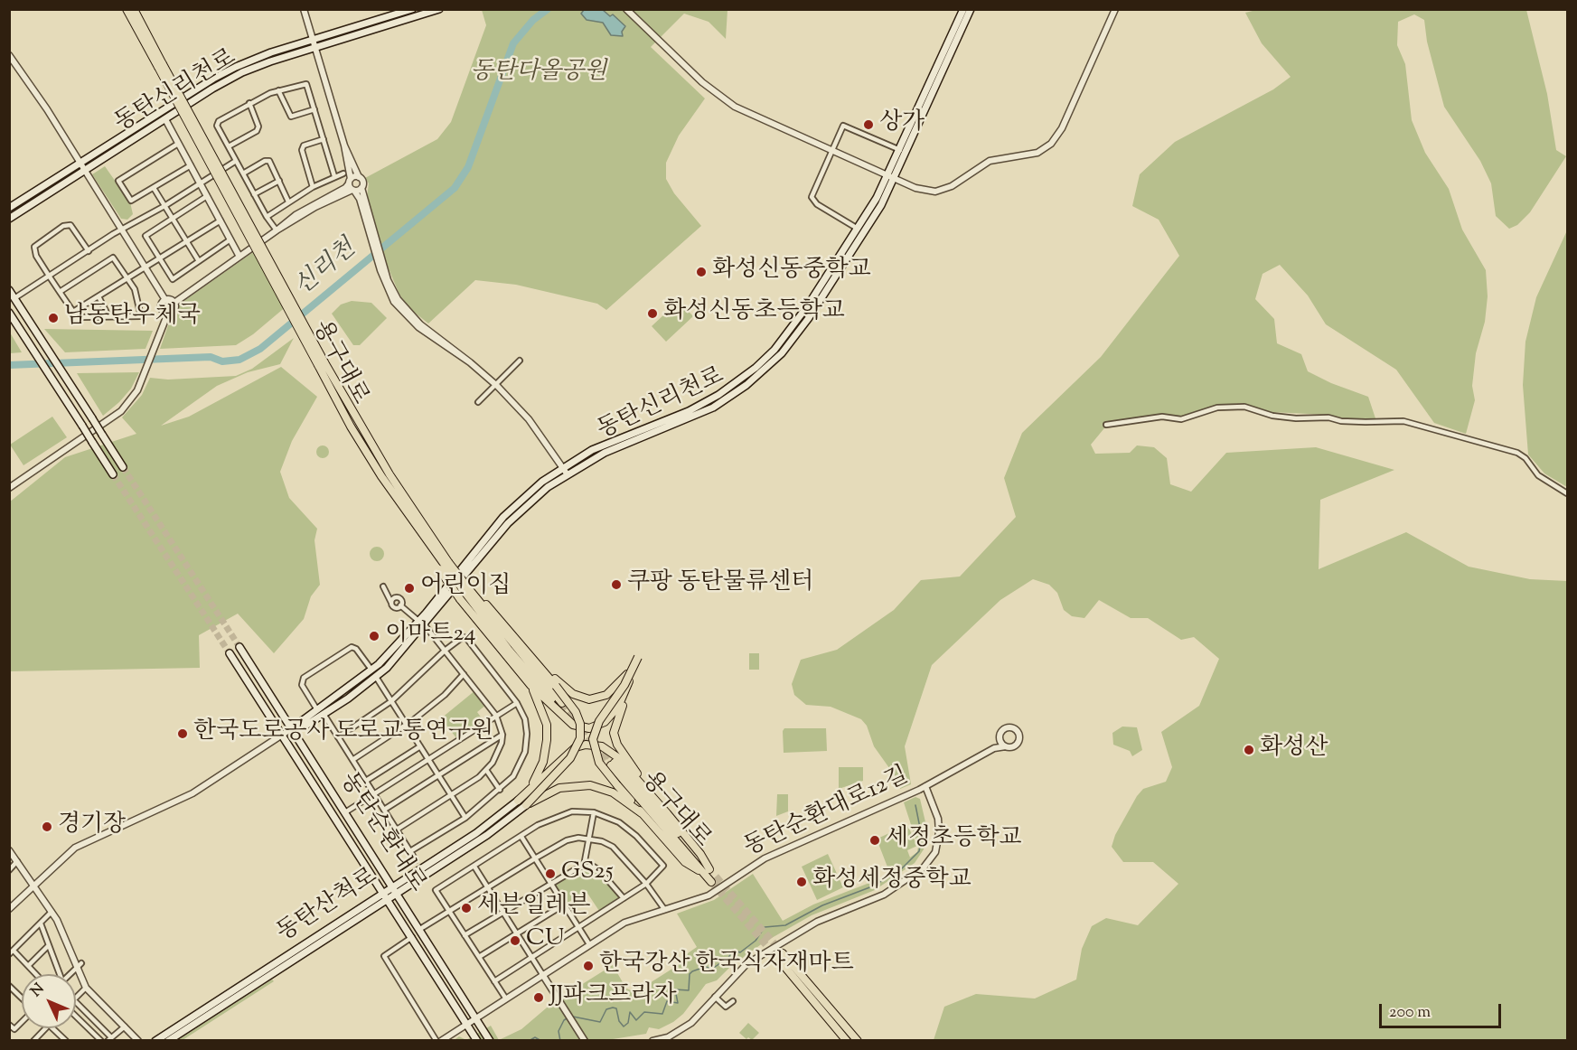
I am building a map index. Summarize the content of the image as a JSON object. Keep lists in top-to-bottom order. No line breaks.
{"streets":{"highway":["용구대로"],"main road":["동탄신리천로","동탄순환대로","동탄산척로"],"street":["동탄순환대로12길"]},"crossings":[["동탄신리천로","동탄순환대로"],["동탄순환대로12길","동탄순환대로"],["동탄순환대로","동탄산척로"]],"water":["신리천"],"parks":["동탄다올공원"],"places":["상가","화성신동중학교","화성신동초등학교","남동탄우체국","쿠팡 동탄물류센터","어린이집","이마트24","한국도로공사 도로교통연구원","화성산","경기장","세정초등학교","GS25","화성세정중학교","세븐일레븐","CU","한국강산 한국식자재마트","JJ파크프라자"],"scale_bar":"200 m","north":"top left"}
